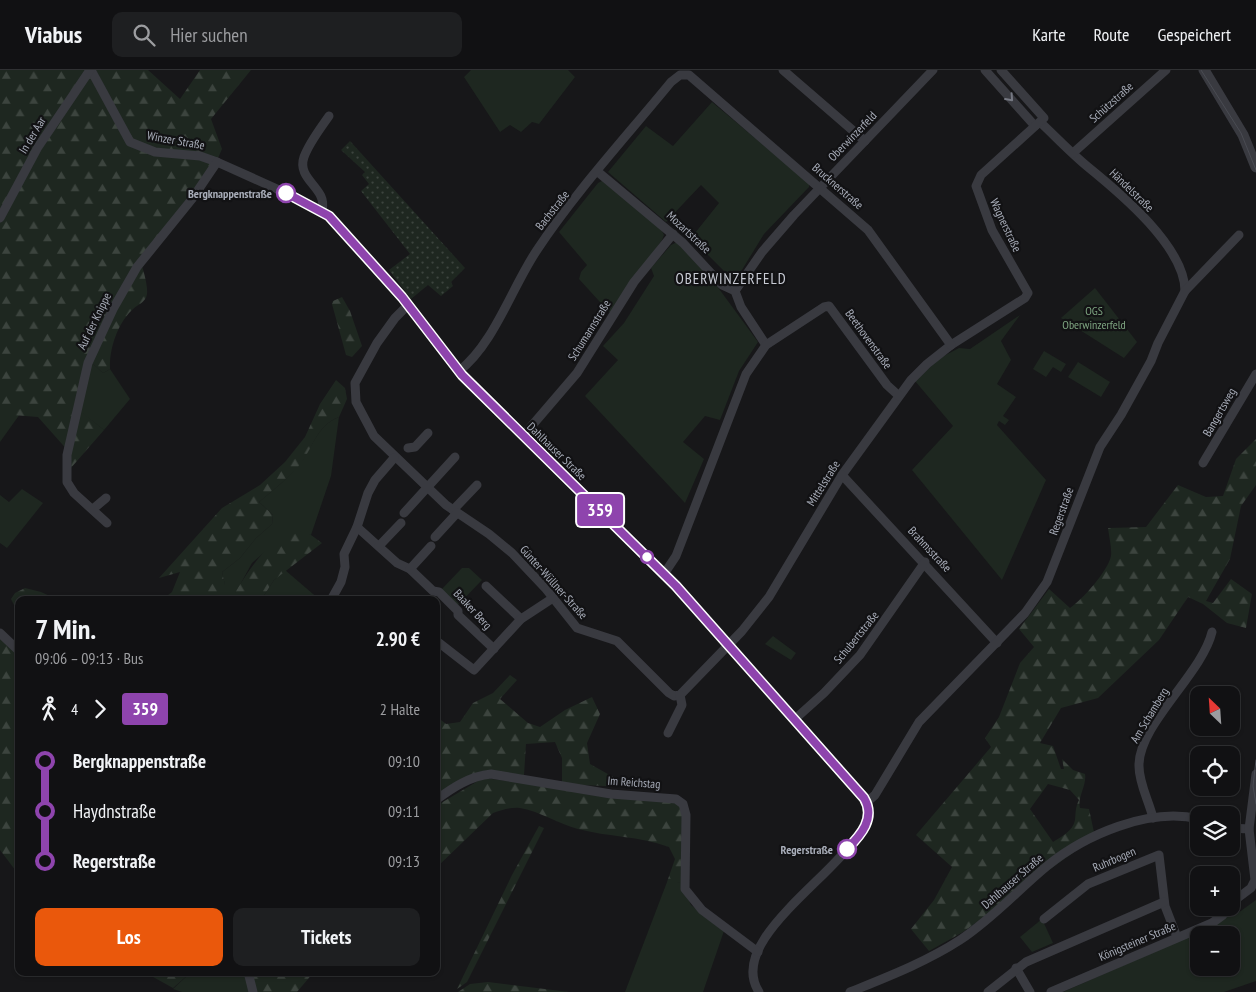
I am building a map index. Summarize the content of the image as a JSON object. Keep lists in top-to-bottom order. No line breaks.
{"streets":{"street":["Schützstraße","In der Aar","Oberwinzerfeld","Winzer Straße","Brucknerstraße","Händelstraße","Bachstraße","Wagnerstraße","Mozartstraße","Auf der Knippe","Schumannstraße","Beethovenstraße","Bangertsweg","Dahlhauser Straße","Mittelstraße","Regerstraße","Brahmsstraße","Günter-Wüllner-Straße","Baaker Berg","Schubertstraße","Am Schamberg","Im Reichstag","Ruhrbogen","Königsteiner Straße"]},"crossings":[["Schützstraße","Händelstraße"],["In der Aar","Winzer Straße"],["Oberwinzerfeld","Brucknerstraße"],["Oberwinzerfeld","Mozartstraße"],["Winzer Straße","Auf der Knippe"],["Winzer Straße","Dahlhauser Straße"],["Brucknerstraße","Bachstraße"],["Brucknerstraße","Wagnerstraße"],["Brucknerstraße","Mittelstraße"],["Händelstraße","Wagnerstraße"],["Händelstraße","Regerstraße"],["Bachstraße","Mozartstraße"],["Bachstraße","Dahlhauser Straße"],["Wagnerstraße","Mittelstraße"],["Mozartstraße","Schumannstraße"],["Auf der Knippe","Dahlhauser Straße"],["Schumannstraße","Dahlhauser Straße"],["Beethovenstraße","Mittelstraße"],["Dahlhauser Straße","Mittelstraße"],["Dahlhauser Straße","Regerstraße"],["Dahlhauser Straße","Günter-Wüllner-Straße"],["Dahlhauser Straße","Schubertstraße"],["Dahlhauser Straße","Am Schamberg"],["Mittelstraße","Brahmsstraße"],["Regerstraße","Brahmsstraße"],["Brahmsstraße","Schubertstraße"],["Günter-Wüllner-Straße","Baaker Berg"],["Ruhrbogen","Königsteiner Straße"]],"districts":["OBERWINZERFELD"],"parks":["OGS Oberwinzerfeld"],"places":["Bergknappenstraße","Regerstraße"],"lines":["bus line 359"],"north":"top left","page":{"header":"Viabus","search":"Hier suchen","nav":["Karte","Route","Gespeichert"],"on_map":"359","heading":["7 Min.","09:06 – 09:13 · Bus","2.90 €"],"legs":["4","359","2 Halte"],"map_buttons":["+","−"],"list":[{"name":"Bergknappenstraße","value":"09:10"},{"name":"Haydnstraße","value":"09:11"},{"name":"Regerstraße","value":"09:13"}],"buttons":["Los","Tickets"]}}
